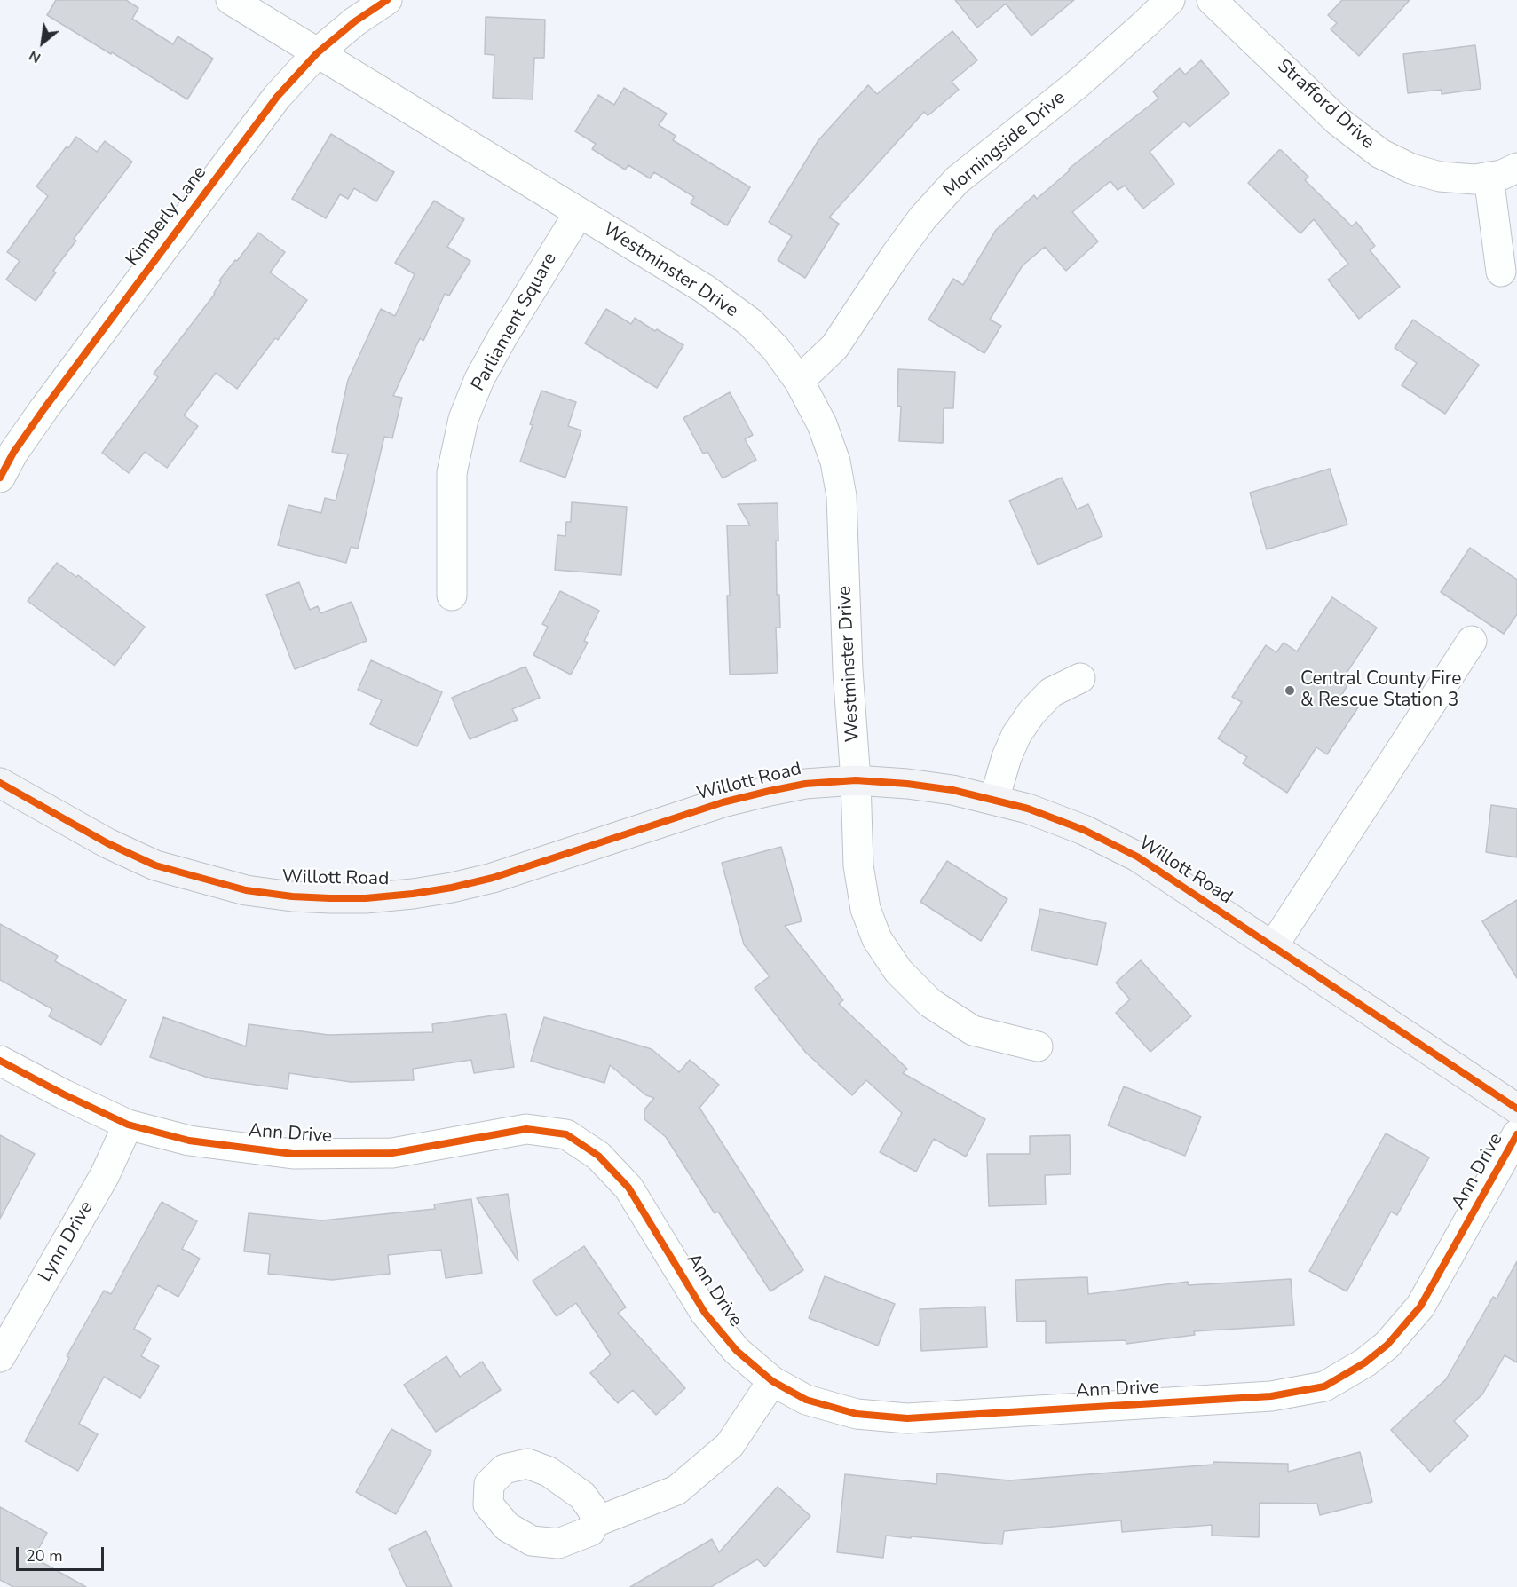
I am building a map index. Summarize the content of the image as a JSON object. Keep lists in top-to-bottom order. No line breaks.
{"streets":{"main road":["Willott Road"],"street":["Strafford Drive","Morningside Drive","Kimberly Lane","Westminster Drive","Parliament Square","Ann Drive","Lynn Drive"]},"crossings":[["Morningside Drive","Westminster Drive"],["Kimberly Lane","Westminster Drive"],["Westminster Drive","Parliament Square"],["Westminster Drive","Willott Road"],["Ann Drive","Lynn Drive"]],"places":["Central County Fire & Rescue Station 3"],"scale_bar":"20 m","north":"bottom left"}
